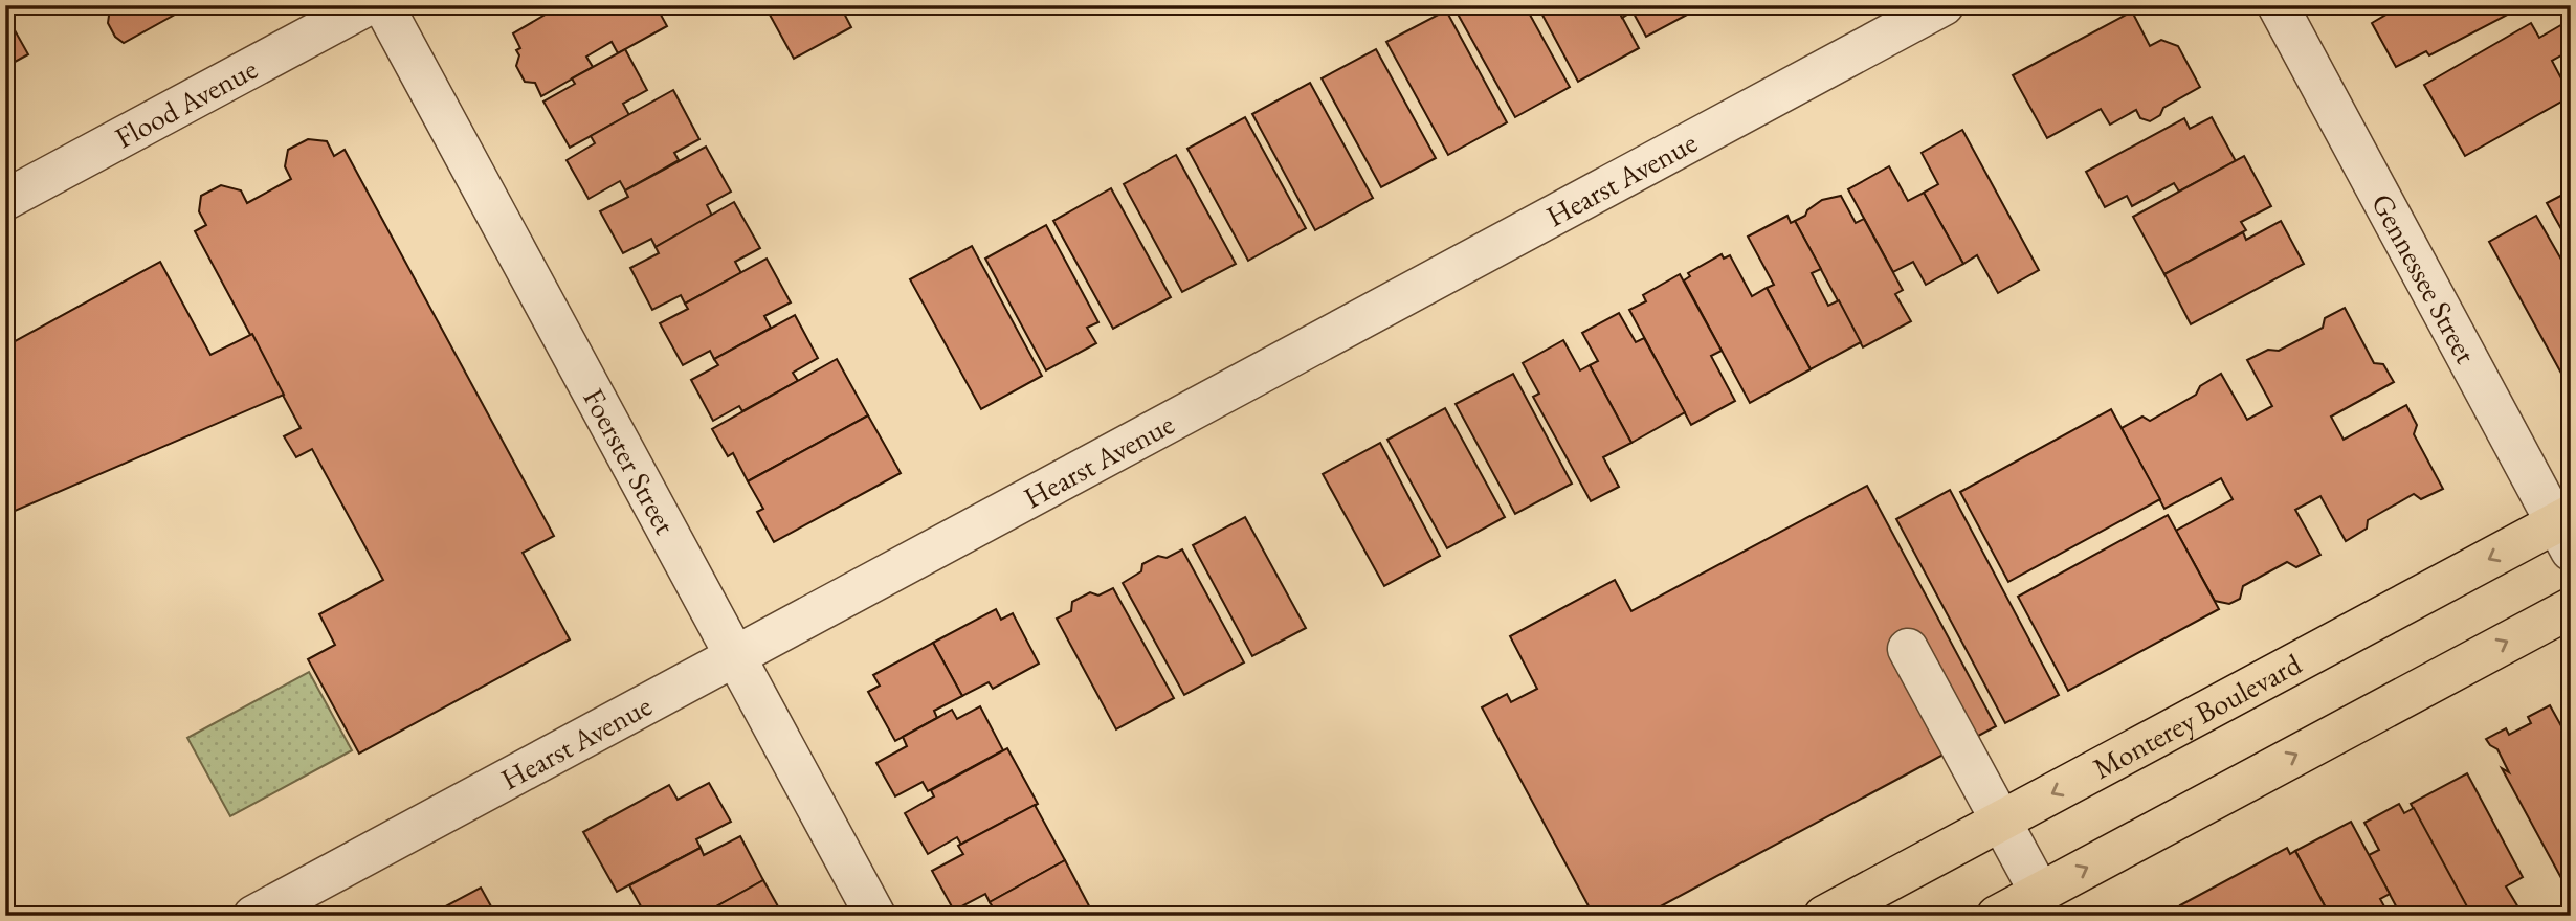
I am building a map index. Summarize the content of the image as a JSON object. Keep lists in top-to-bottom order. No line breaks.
{"streets":{"main road":["Monterey Boulevard"],"street":["Flood Avenue","Hearst Avenue","Gennessee Street","Foerster Street"]},"crossings":[["Hearst Avenue","Foerster Street"],["Gennessee Street","Monterey Boulevard"]]}
